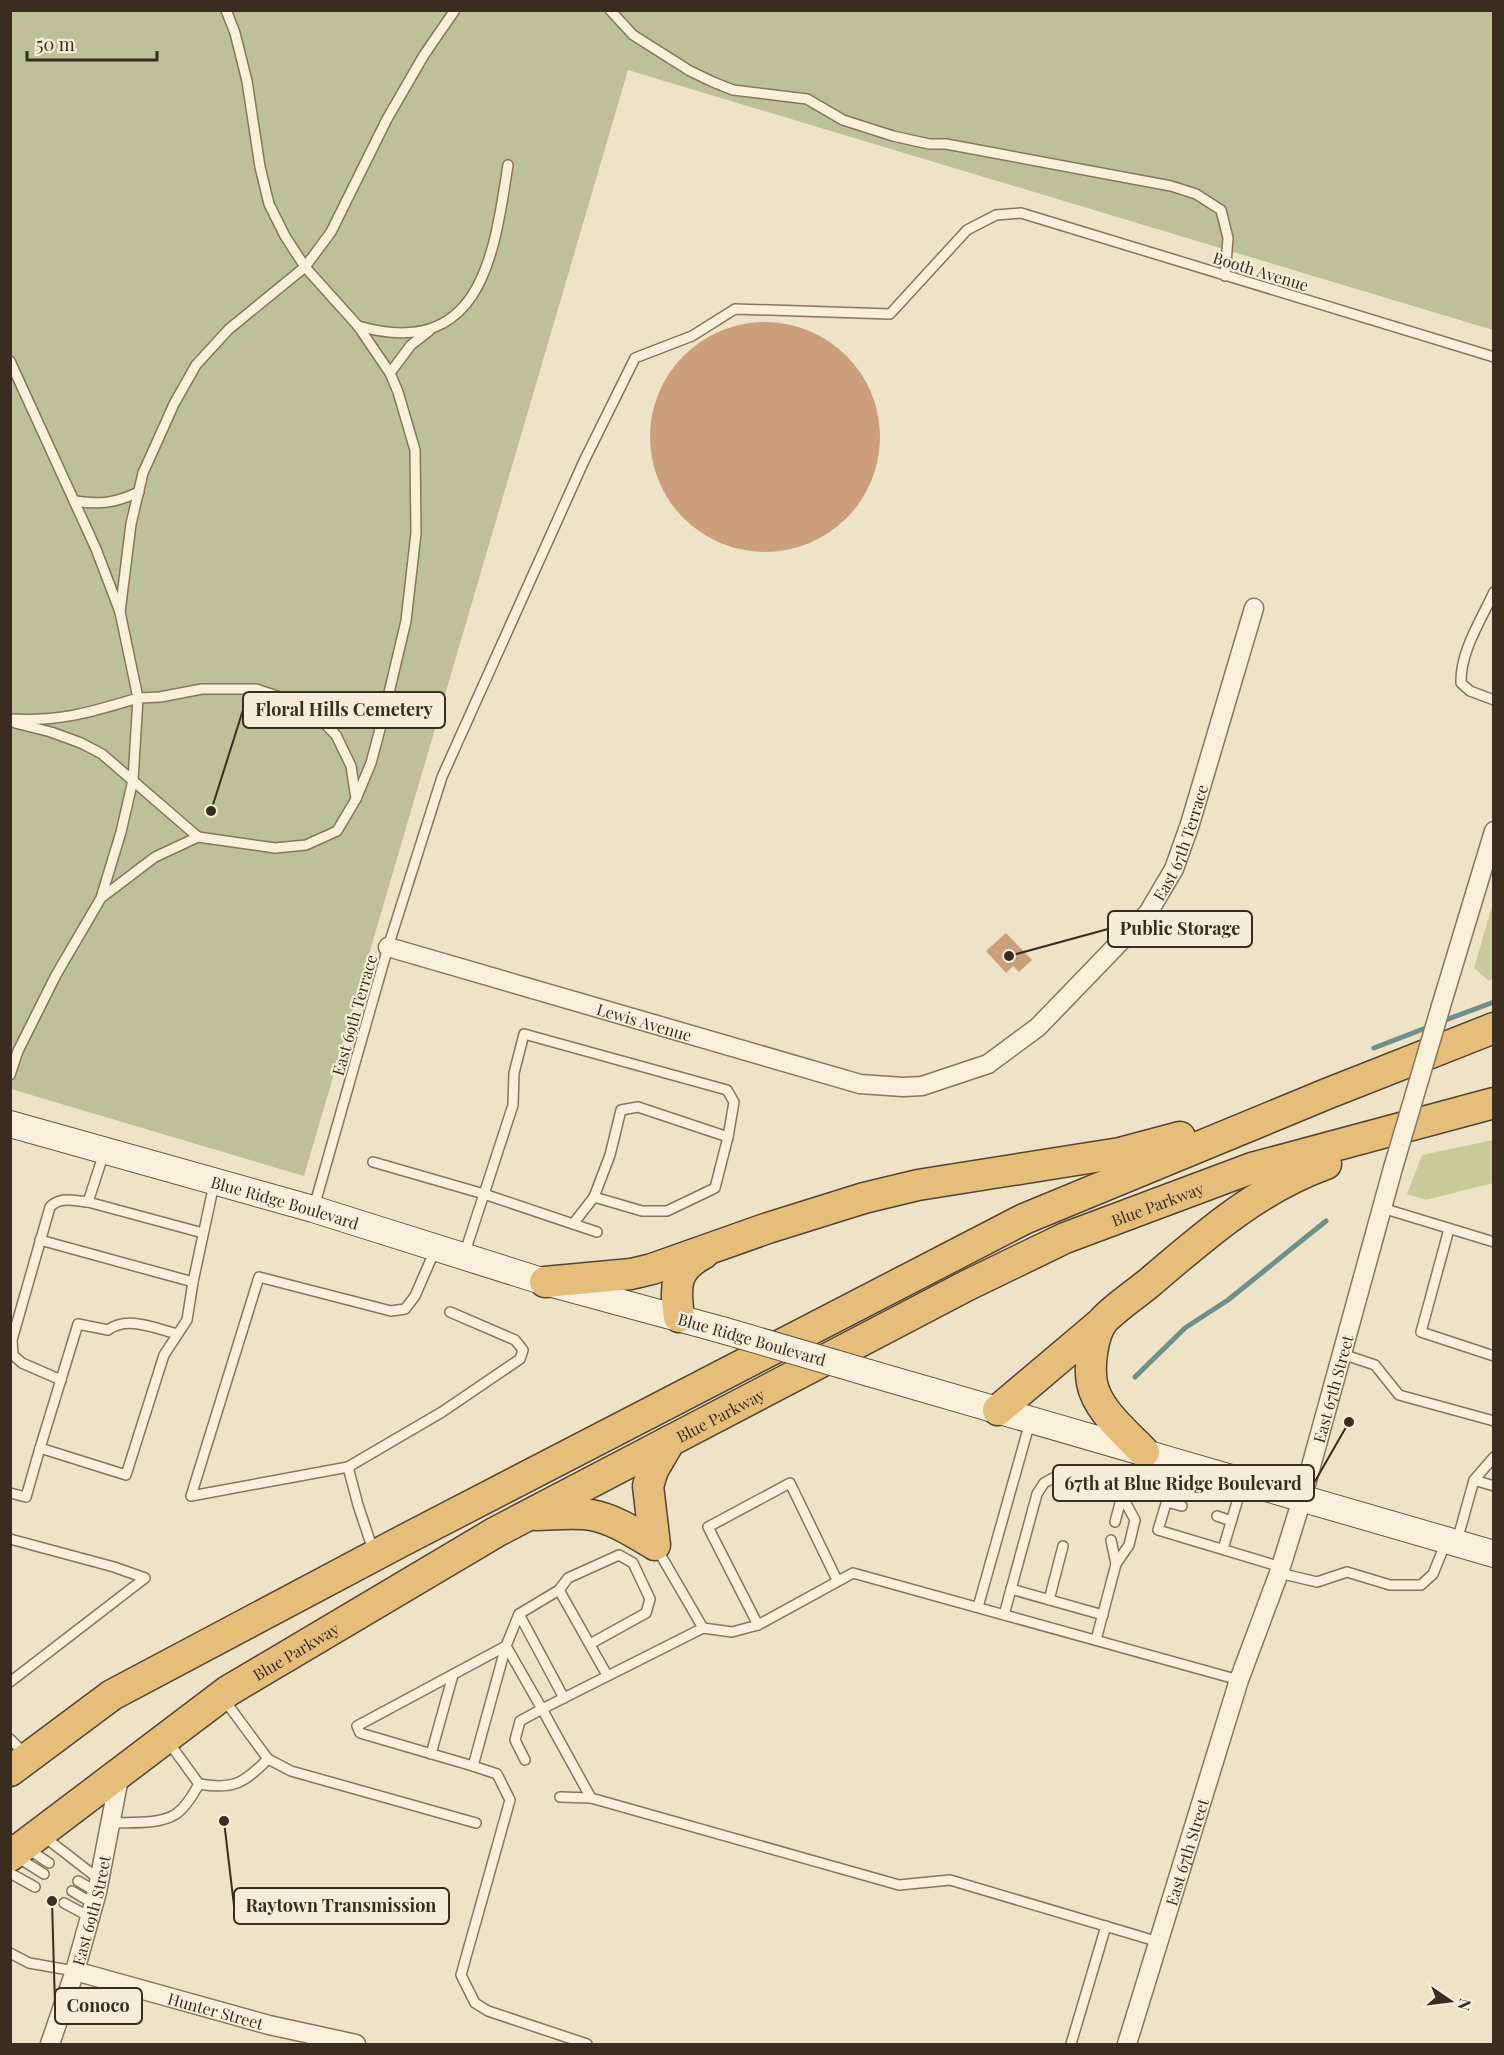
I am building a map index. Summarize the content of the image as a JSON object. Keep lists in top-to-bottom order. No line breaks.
{"streets":{"highway":["Blue Parkway"],"main road":["Blue Ridge Boulevard"],"street":["East 67th Terrace","Lewis Avenue","East 67th Street","East 69th Street","Hunter Street"],"lane":["Booth Avenue","East 69th Terrace"]},"crossings":[["Booth Avenue","East 69th Terrace"],["East 67th Terrace","Lewis Avenue"],["East 69th Terrace","Lewis Avenue"],["East 69th Terrace","Blue Ridge Boulevard"],["Blue Ridge Boulevard","East 67th Street"],["Blue Parkway","East 69th Street"],["East 69th Street","Hunter Street"]],"places":["Floral Hills Cemetery","Public Storage","67th at Blue Ridge Boulevard","Raytown Transmission","Conoco"],"scale_bar":"50 m","north":"right"}
